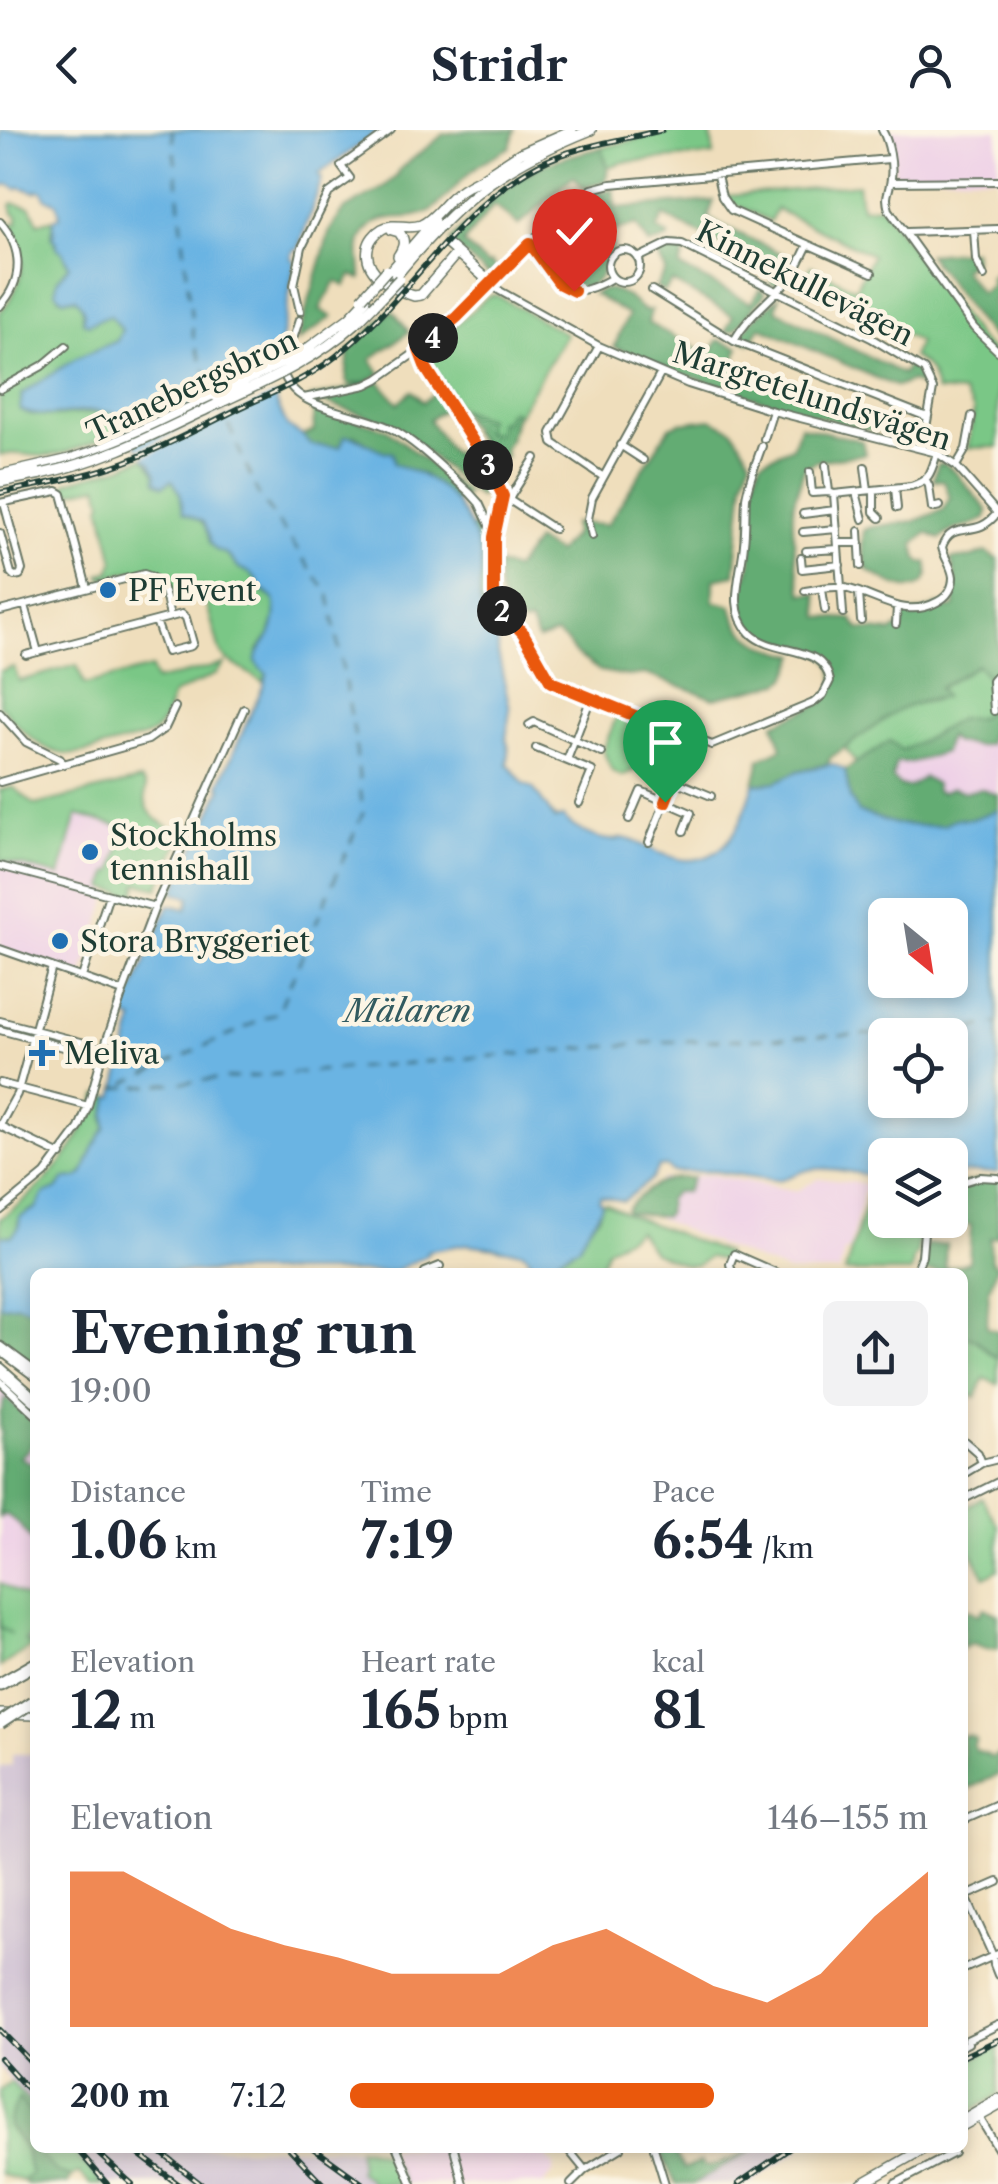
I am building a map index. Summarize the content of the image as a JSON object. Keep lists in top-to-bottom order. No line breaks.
{"streets":{"main road":["Tranebergsbron"],"street":["Kinnekullevägen","Margretelundsvägen"]},"water":["Mälaren"],"places":{"other":["PF Event","Stockholms tennishall","Stora Bryggeriet"],"health":["Meliva"]},"north":"bottom right","page":{"header":"Stridr","pins":["4","3","2"],"heading":["Evening run","19:00"],"stats":[["Distance","1.06 km"],["Time","7:19"],["Pace","6:54 /km"],["Elevation","12 m"],["Heart rate","165 bpm"],["kcal","81"]],"chart":["Elevation","146–155 m"],"list":[{"name":"200 m","note":"7:12"}]}}
